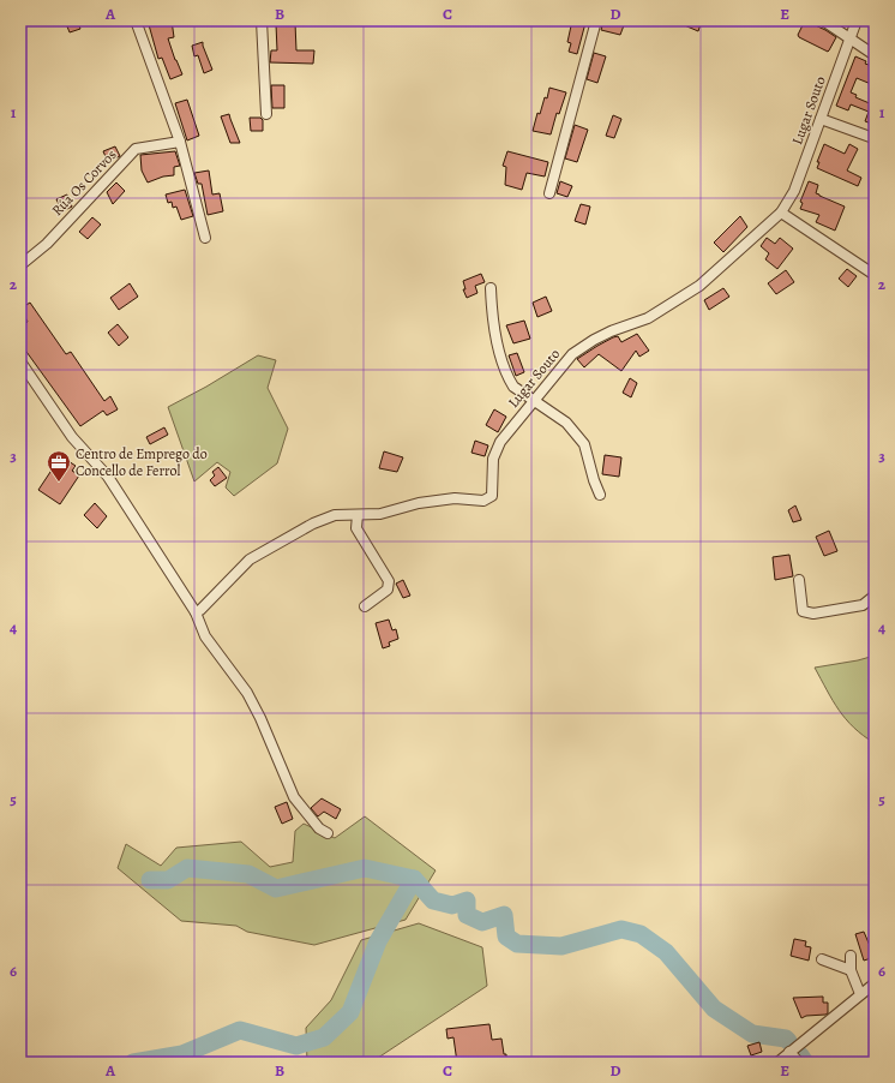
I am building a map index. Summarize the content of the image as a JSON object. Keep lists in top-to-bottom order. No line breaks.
{"streets":{"street":["Lugar Souto","Rúa Os Corvos"]},"places":{"office":["Centro de Emprego do Concello de Ferrol"]},"grid":{"columns":["A","B","C","D","E"],"rows":["1","2","3","4","5","6"]}}
